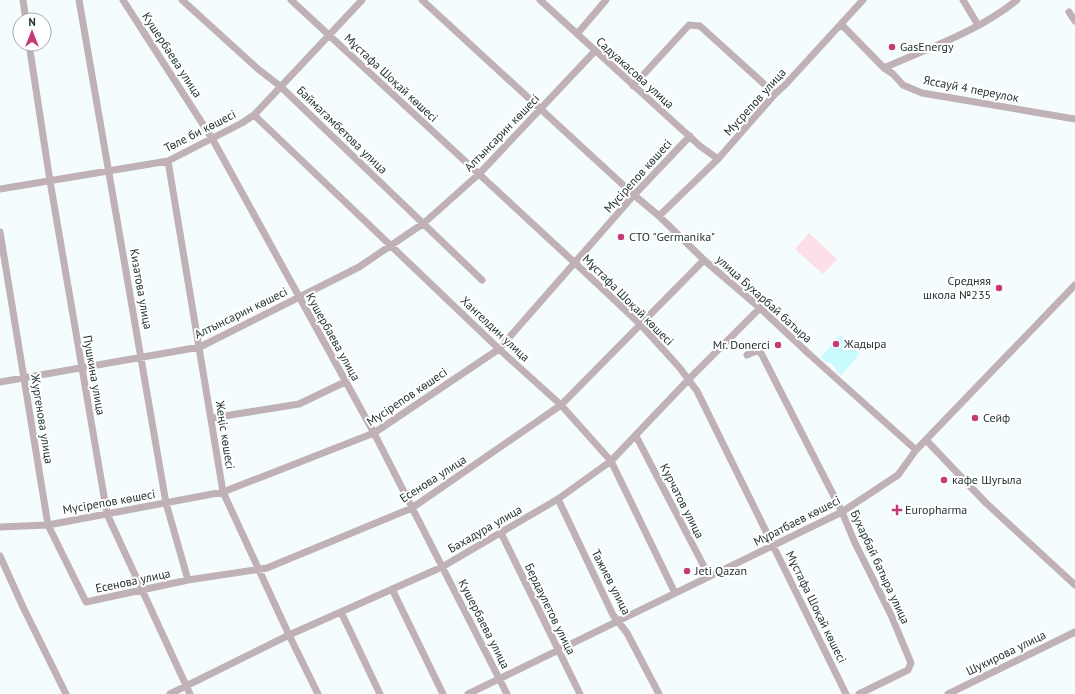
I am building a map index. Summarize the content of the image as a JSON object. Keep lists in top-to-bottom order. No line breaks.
{"streets":{"street":["Кушербаева улица","Садуакасова улица","Мұстафа Шоқай көшесі","Яссауй 4 переулок","Мусрепов улица","Баймагамбетова улица","Төле би көшесі","Алтынсарин көшесі","Мүсірепов көшесі","Кизатова улица","улица Бухарбай батыра","Хангелдин улица","Пушкина улица","Жургенова улица","Жеңіс көшесі","Есенова улица","Курчатов улица","Мұратбаев көшесі","Бахадура улица","Бухарбай батыра улица","Тажиев улица","Бердаулетов улица","Шукирова улица"]},"crossings":[["Кушербаева улица","Төле би көшесі"],["Кушербаева улица","Алтынсарин көшесі"],["Кушербаева улица","Мүсірепов көшесі"],["Кушербаева улица","Есенова улица"],["Кушербаева улица","Мұратбаев көшесі"],["Кушербаева улица","Бахадура улица"],["Садуакасова улица","Мусрепов улица"],["Садуакасова улица","Алтынсарин көшесі"],["Садуакасова улица","Мүсірепов көшесі"],["Мұстафа Шоқай көшесі","Төле би көшесі"],["Мұстафа Шоқай көшесі","Алтынсарин көшесі"],["Мұстафа Шоқай көшесі","Мүсірепов көшесі"],["Мұстафа Шоқай көшесі","Есенова улица"],["Мұстафа Шоқай көшесі","Мұратбаев көшесі"],["Мұстафа Шоқай көшесі","Бахадура улица"],["Яссауй 4 переулок","Мусрепов улица"],["Мусрепов улица","улица Бухарбай батыра"],["Баймагамбетова улица","Төле би көшесі"],["Баймагамбетова улица","Алтынсарин көшесі"],["Төле би көшесі","Кизатова улица"],["Төле би көшесі","Хангелдин улица"],["Төле би көшесі","Пушкина улица"],["Төле би көшесі","Жеңіс көшесі"],["Алтынсарин көшесі","Кизатова улица"],["Алтынсарин көшесі","улица Бухарбай батыра"],["Алтынсарин көшесі","Хангелдин улица"],["Алтынсарин көшесі","Пушкина улица"],["Алтынсарин көшесі","Жургенова улица"],["Алтынсарин көшесі","Жеңіс көшесі"],["Мүсірепов көшесі","Кизатова улица"],["Мүсірепов көшесі","улица Бухарбай батыра"],["Мүсірепов көшесі","Хангелдин улица"],["Мүсірепов көшесі","Пушкина улица"],["Мүсірепов көшесі","Жургенова улица"],["Мүсірепов көшесі","Жеңіс көшесі"],["Кизатова улица","Есенова улица"],["улица Бухарбай батыра","Есенова улица"],["улица Бухарбай батыра","Мұратбаев көшесі"],["улица Бухарбай батыра","Бахадура улица"],["Хангелдин улица","Есенова улица"],["Хангелдин улица","Мұратбаев көшесі"],["Хангелдин улица","Бахадура улица"],["Пушкина улица","Есенова улица"],["Пушкина улица","Бахадура улица"],["Жургенова улица","Есенова улица"],["Жеңіс көшесі","Есенова улица"],["Жеңіс көшесі","Бахадура улица"],["Курчатов улица","Мұратбаев көшесі"],["Курчатов улица","Бахадура улица"],["Мұратбаев көшесі","Бухарбай батыра улица"],["Мұратбаев көшесі","Тажиев улица"],["Мұратбаев көшесі","Бердаулетов улица"],["Бахадура улица","Тажиев улица"],["Бахадура улица","Бердаулетов улица"]],"places":{"other":["GasEnergy","СТО \"Germanika\"","Средняя школа №235","Жадыра","Mr. Donerci","Сейф","кафе Шугыла","Jeti Qazan"],"health":["Europharma"]},"north":"top"}
